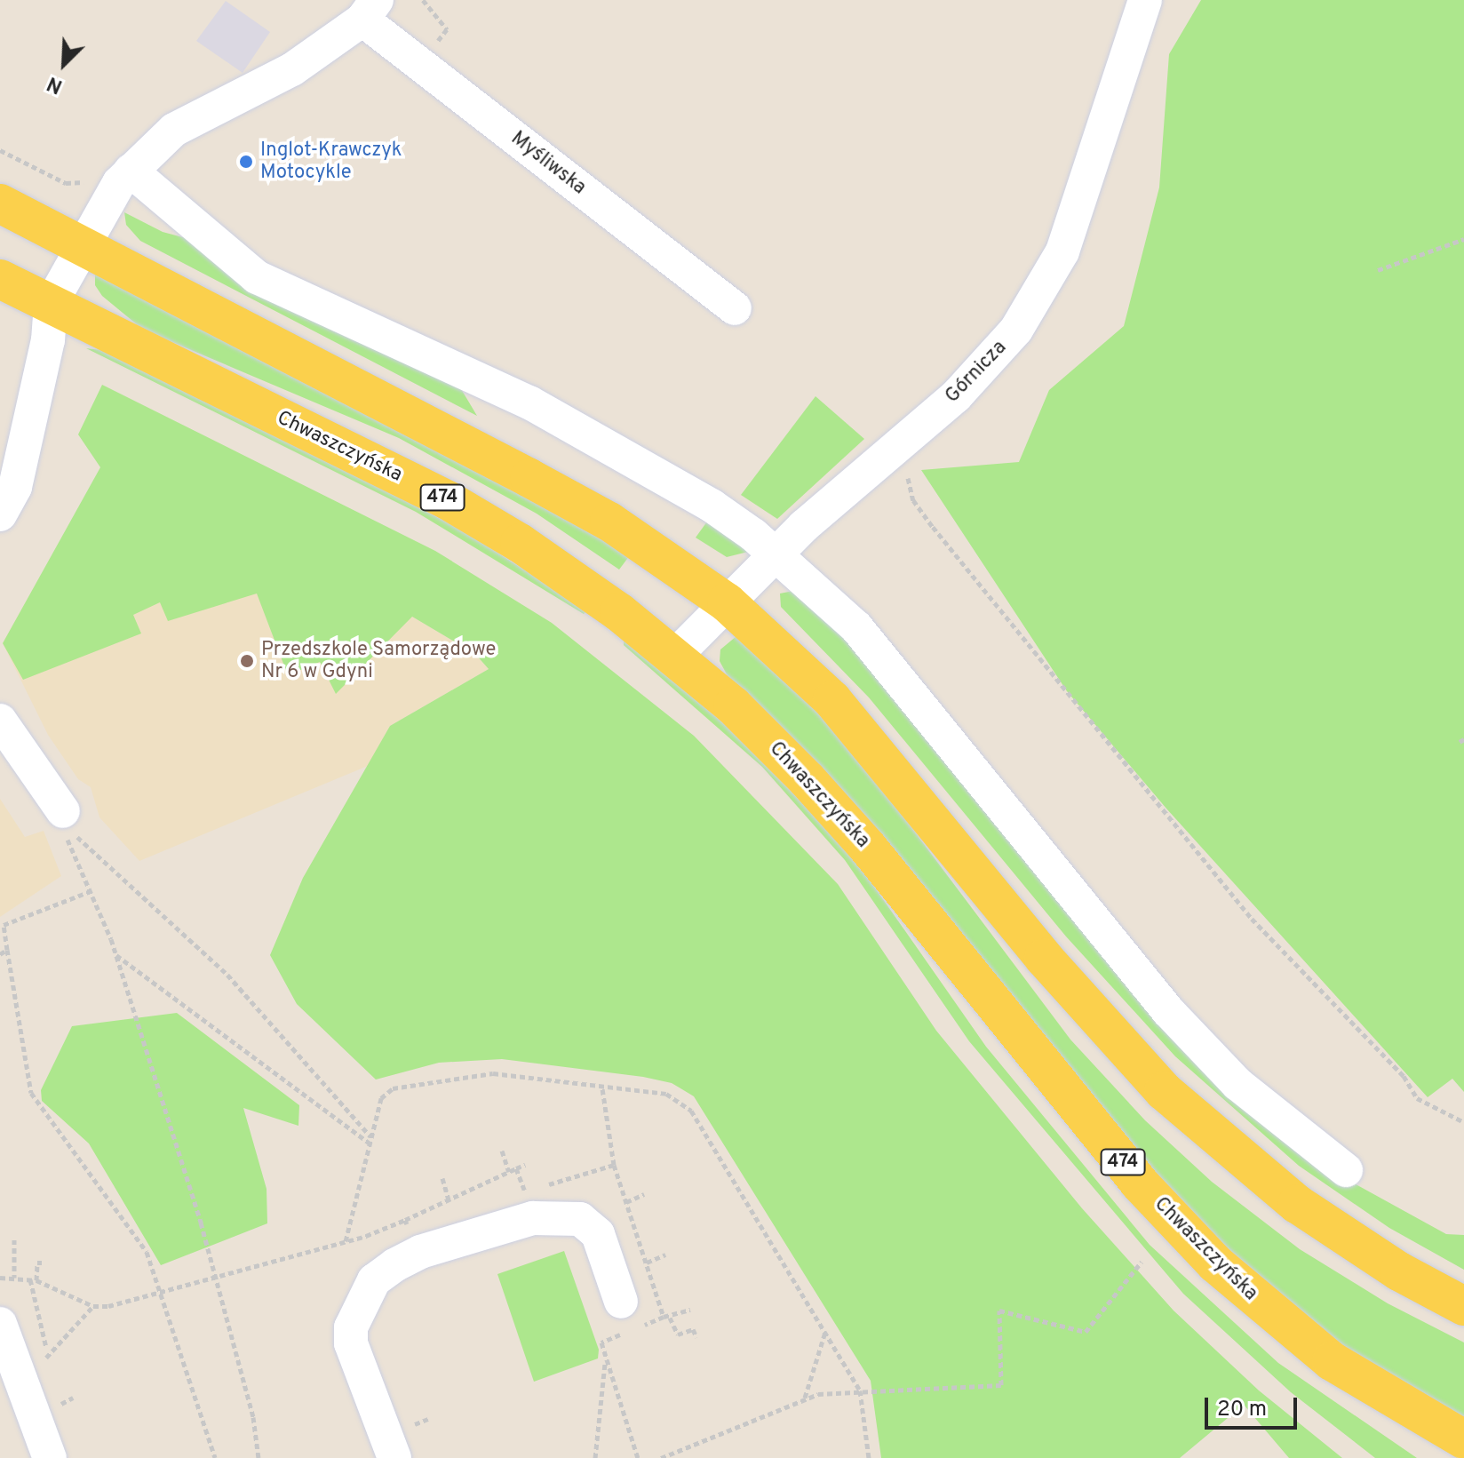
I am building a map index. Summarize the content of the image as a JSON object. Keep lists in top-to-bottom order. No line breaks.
{"streets":{"main road":["Chwaszczyńska","474"],"street":["Myśliwska","Górnicza"]},"crossings":[["Górnicza","Chwaszczyńska"]],"places":["Inglot-Krawczyk Motocykle","Przedszkole Samorządowe Nr 6 w Gdyni"],"scale_bar":"20 m","north":"bottom left"}
